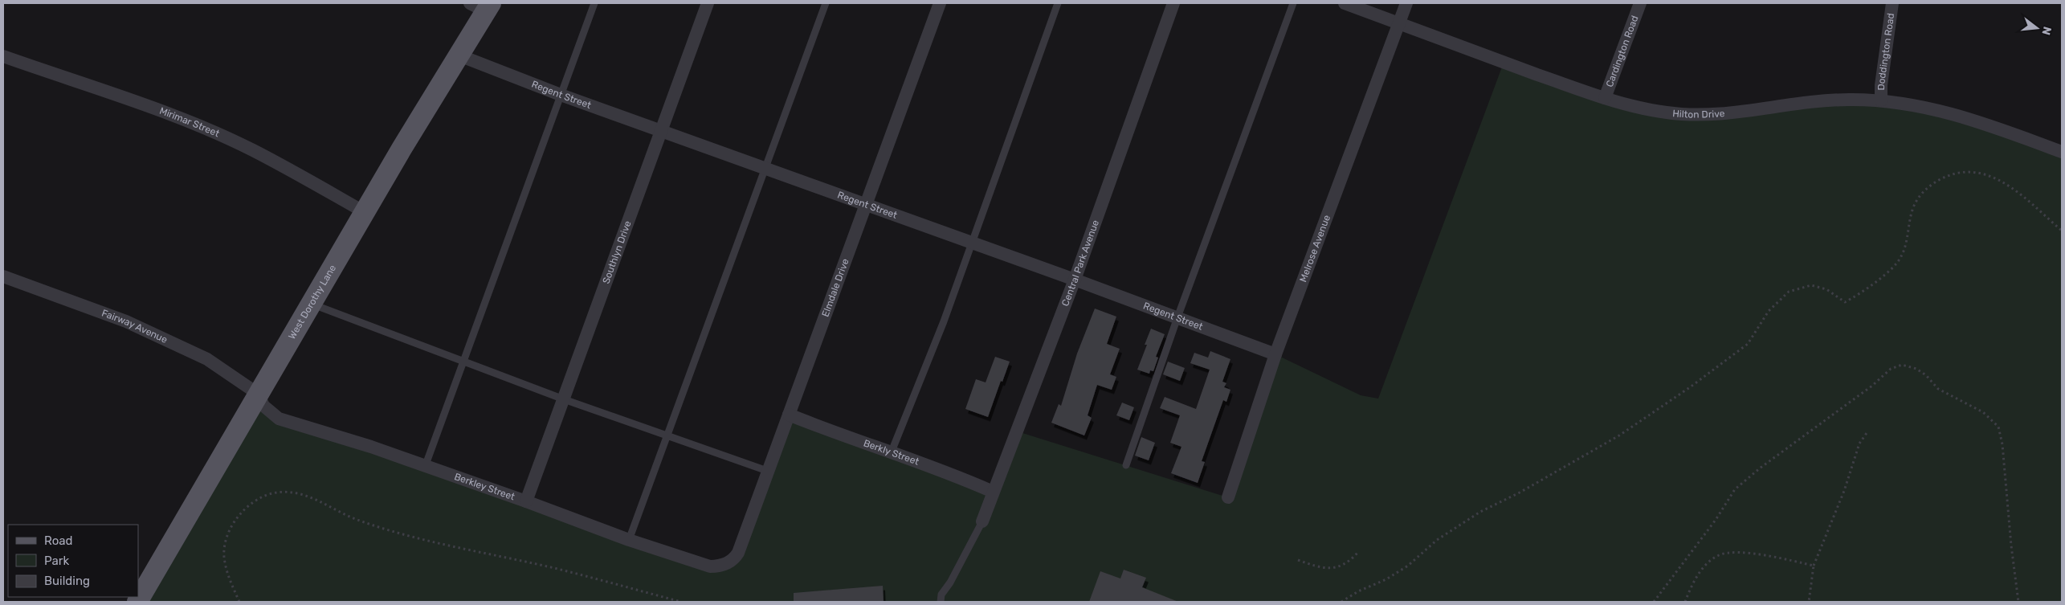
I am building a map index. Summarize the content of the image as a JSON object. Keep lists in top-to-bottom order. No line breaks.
{"streets":{"main road":["West Dorothy Lane"],"street":["Cardington Road","Doddington Road","Regent Street","Hilton Drive","Mirimar Street","Melrose Avenue","Southlyn Drive","Central Park Avenue","Elmdale Drive","Fairway Avenue","Berkly Street","Berkley Street"]},"crossings":[["Cardington Road","Hilton Drive"],["Doddington Road","Hilton Drive"],["Regent Street","Melrose Avenue"],["Regent Street","Southlyn Drive"],["Regent Street","Central Park Avenue"],["Regent Street","Elmdale Drive"],["Regent Street","West Dorothy Lane"],["Hilton Drive","Melrose Avenue"],["Mirimar Street","West Dorothy Lane"],["Southlyn Drive","Berkley Street"],["Central Park Avenue","Berkly Street"],["Elmdale Drive","Berkly Street"],["Elmdale Drive","Berkley Street"],["West Dorothy Lane","Fairway Avenue"],["West Dorothy Lane","Berkley Street"],["Fairway Avenue","Berkley Street"]],"legend":["Road","Park","Building"],"north":"right"}
